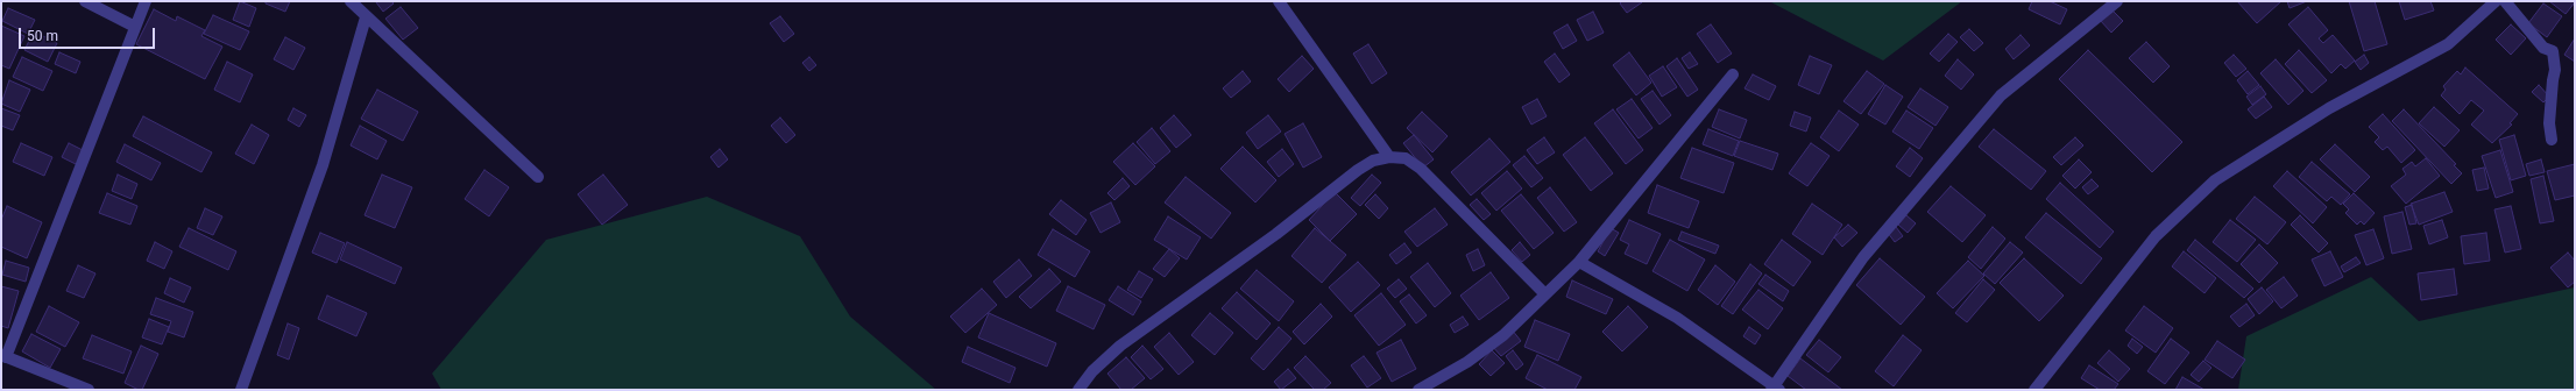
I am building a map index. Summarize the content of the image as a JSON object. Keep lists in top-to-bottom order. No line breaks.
{"scale_bar":"50 m"}
